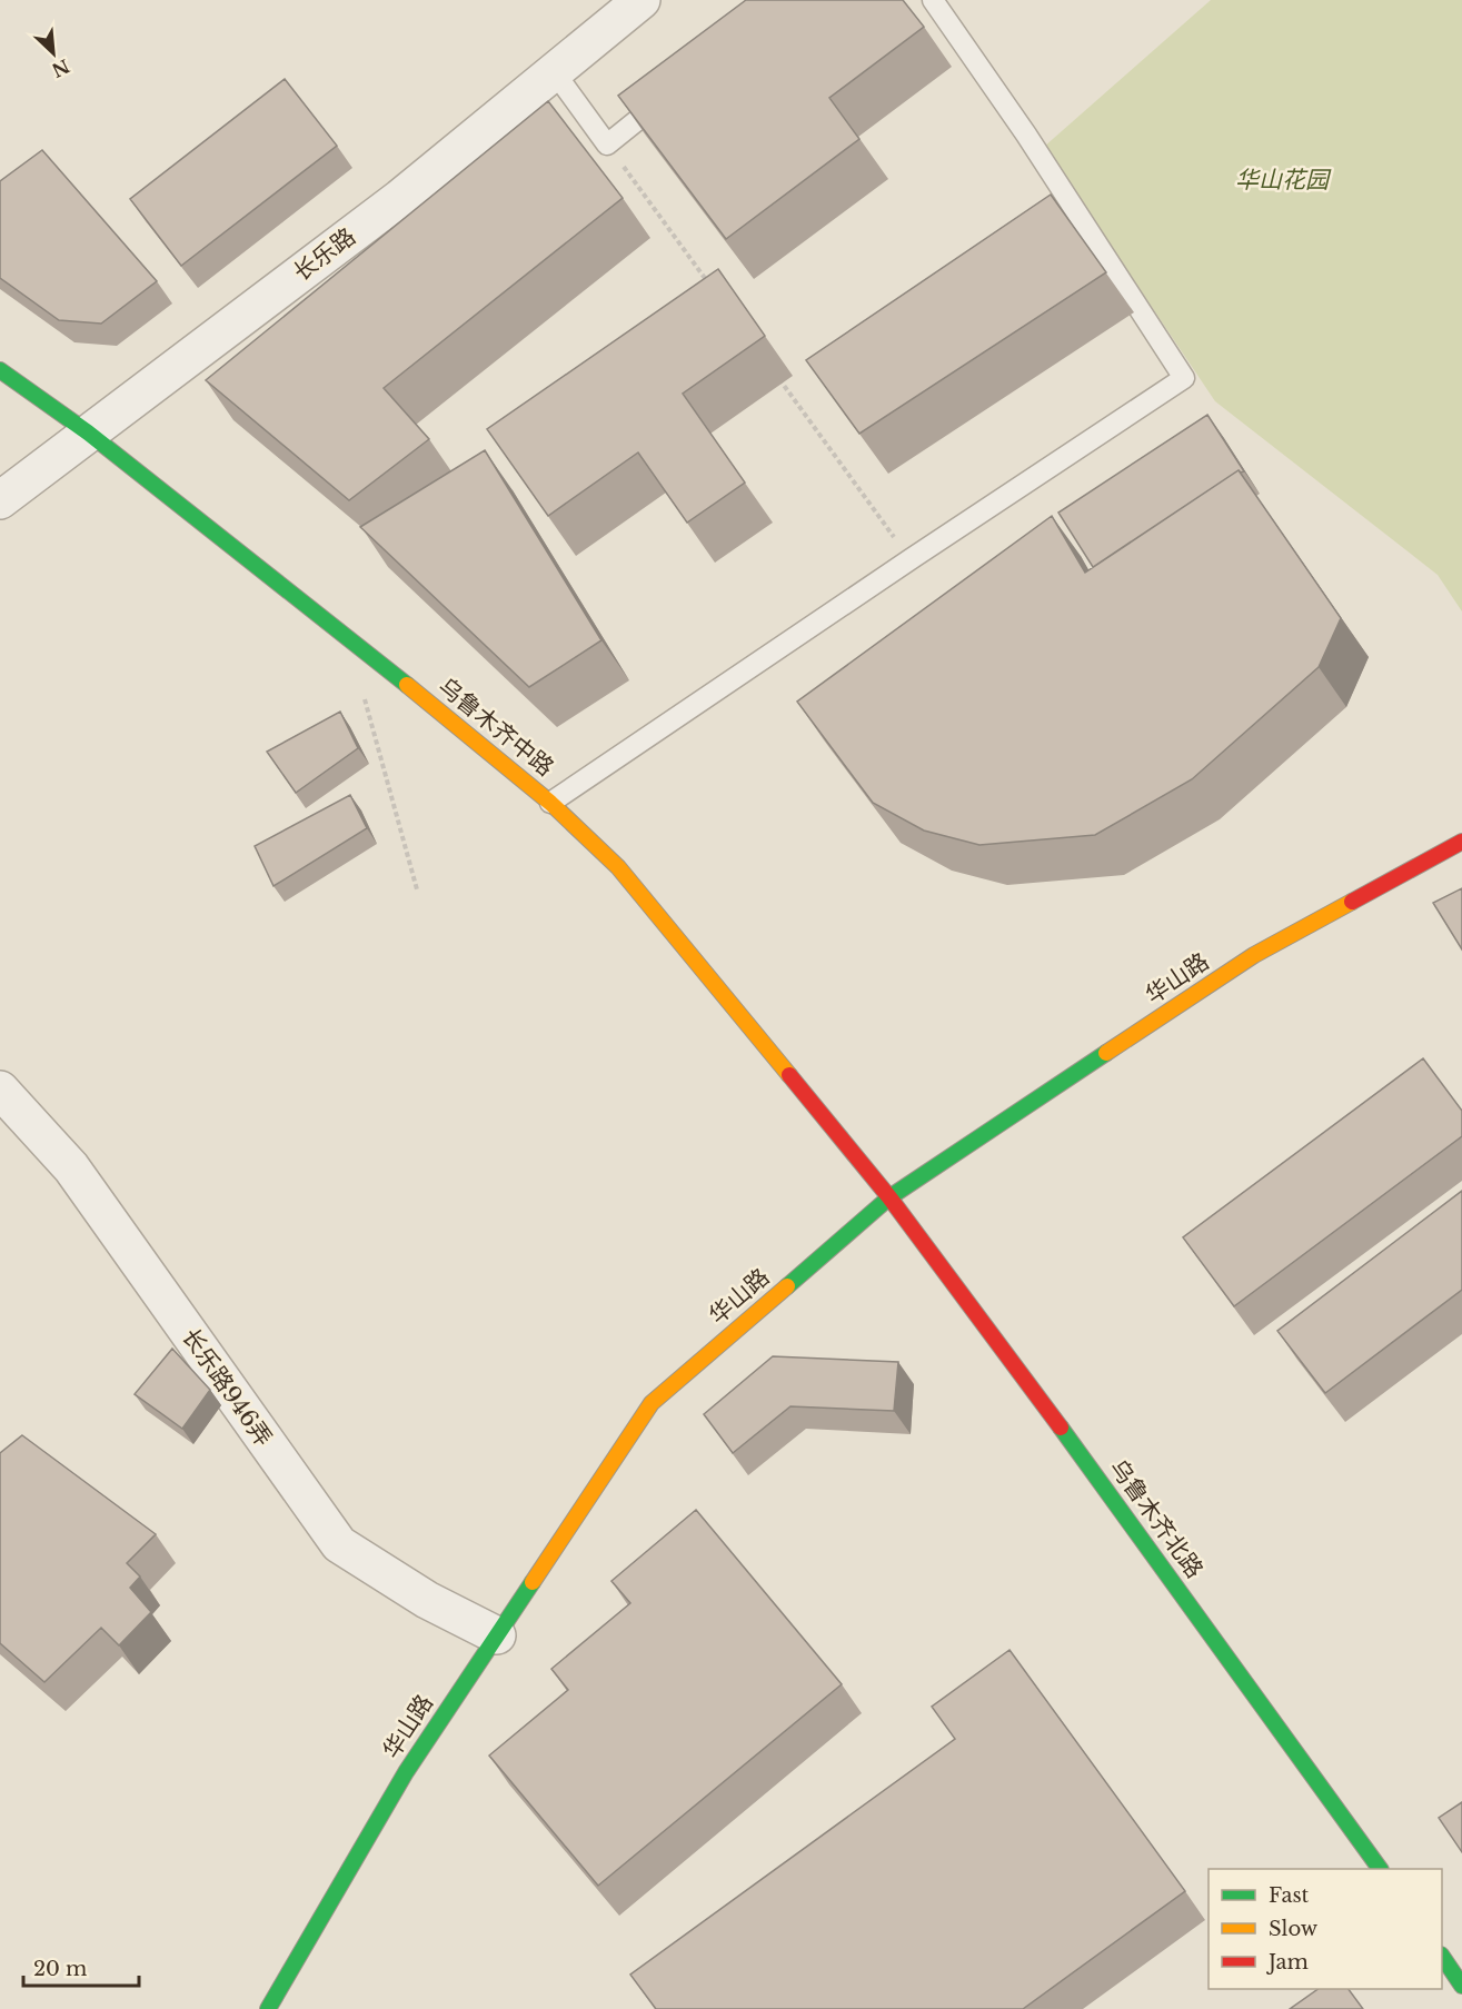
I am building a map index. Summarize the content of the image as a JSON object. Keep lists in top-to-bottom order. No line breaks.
{"streets":{"street":["长乐路","乌鲁木齐中路","华山路","长乐路946弄","乌鲁木齐北路"]},"crossings":[["长乐路","乌鲁木齐中路"],["乌鲁木齐中路","华山路"],["乌鲁木齐中路","乌鲁木齐北路"],["华山路","长乐路946弄"],["华山路","乌鲁木齐北路"]],"parks":["华山花园"],"legend":["Fast","Slow","Jam"],"scale_bar":"20 m","north":"bottom right"}
